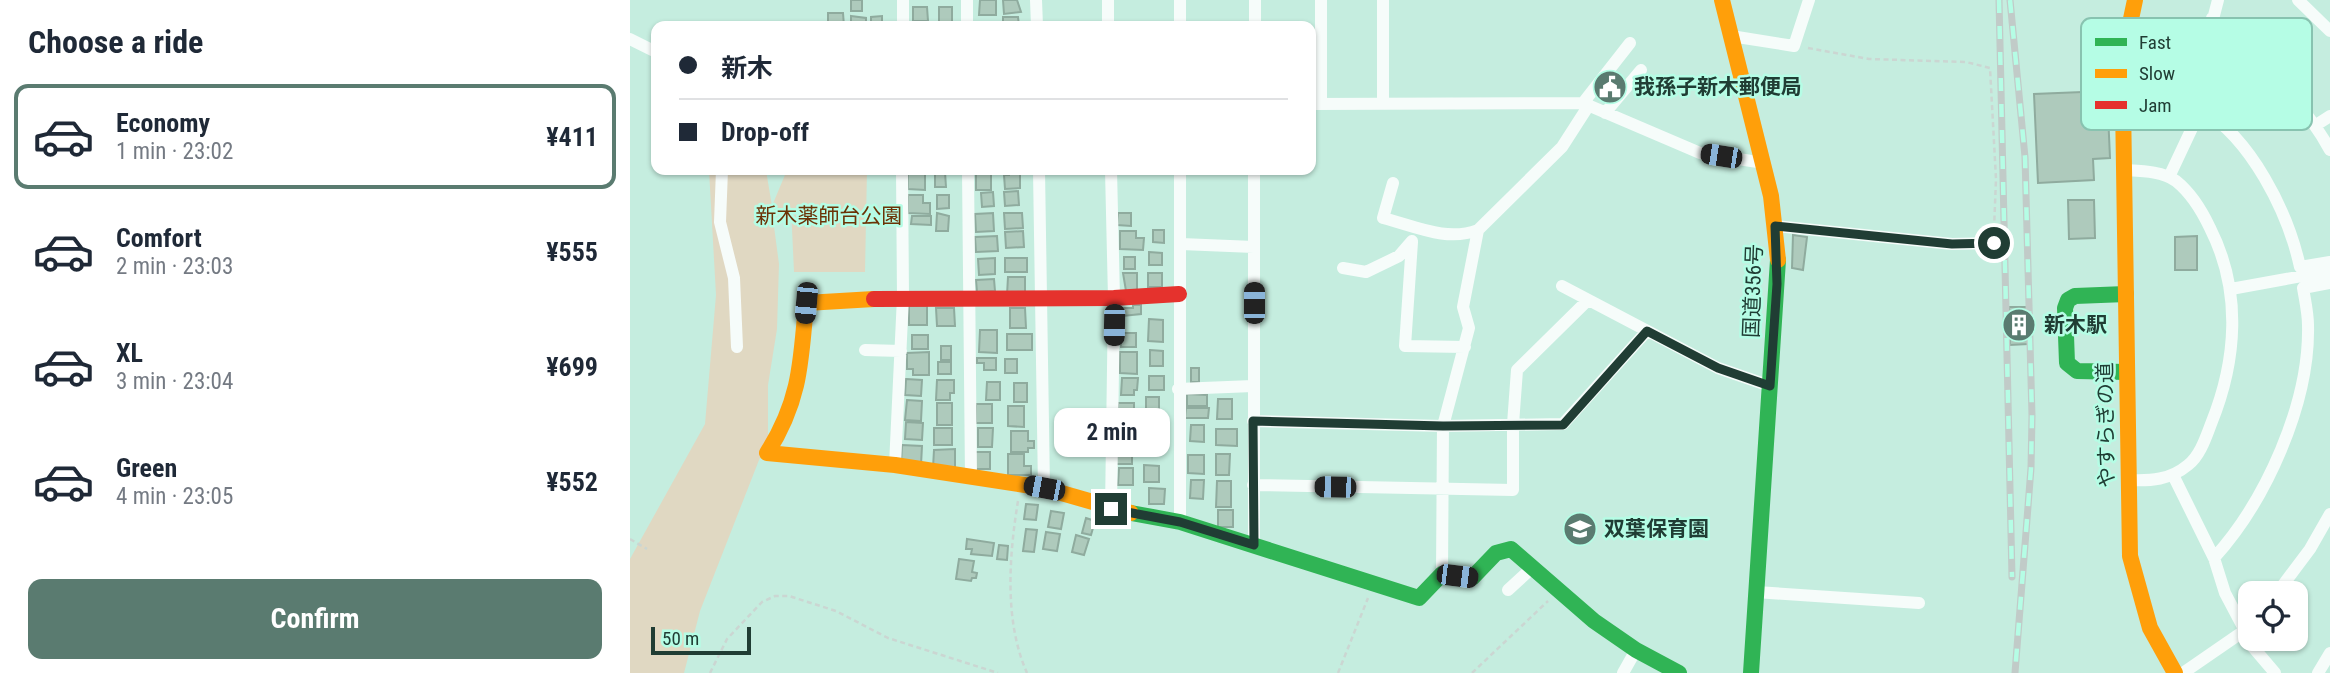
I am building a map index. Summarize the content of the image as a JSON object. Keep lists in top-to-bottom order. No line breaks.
{"streets":{"main road":["国道356号","やすらぎの道"]},"parks":["新木薬師台公園"],"places":{"public building":["我孫子新木郵便局"],"building":["新木駅"],"school or university":["双葉保育園"]},"legend":["Fast","Slow","Jam"],"scale_bar":"50 m","page":{"heading":"Choose a ride","banner":["新木","Drop-off"],"list":[{"name":"Economy","note":"1 min · 23:02","value":"¥411"},{"name":"Comfort","note":"2 min · 23:03","value":"¥555"},{"name":"XL","note":"3 min · 23:04","value":"¥699"},{"name":"Green","note":"4 min · 23:05","value":"¥552"}],"bubble":"2 min","buttons":"Confirm","scale":"50 m"}}
